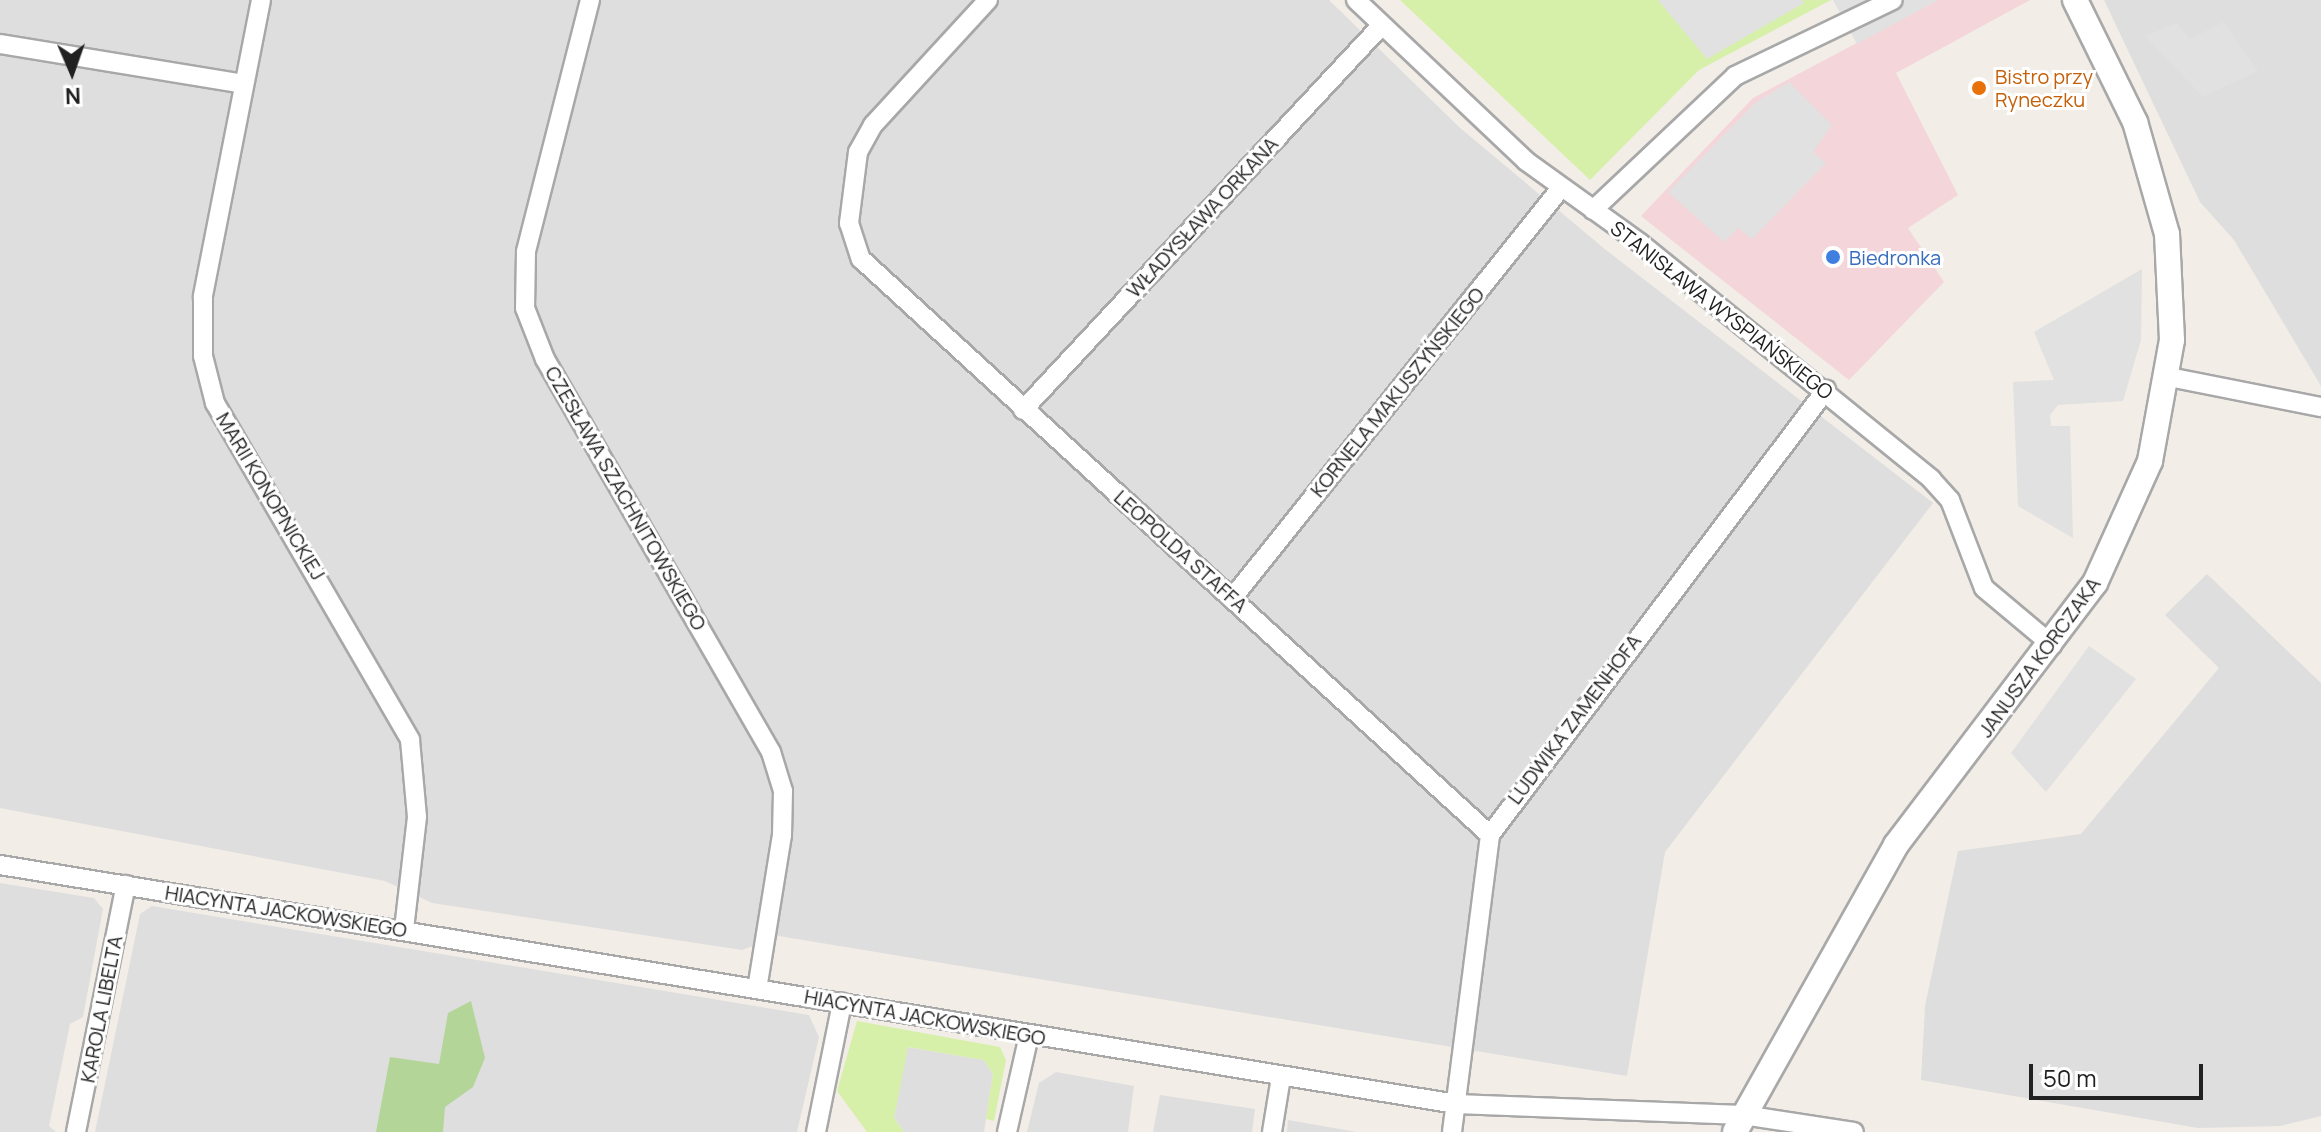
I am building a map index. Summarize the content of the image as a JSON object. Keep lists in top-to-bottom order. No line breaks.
{"streets":{"street":["WŁADYSŁAWA ORKANA","STANISŁAWA WYSPIAŃSKIEGO","KORNELA MAKUSZYŃSKIEGO","MARII KONOPNICKIEJ","CZESŁAWA SZACHNITOWSKIEGO","LEOPOLDA STAFFA","JANUSZA KORCZAKA","LUDWIKA ZAMENHOFA","HIACYNTA JACKOWSKIEGO","KAROLA LIBELTA"]},"crossings":[["WŁADYSŁAWA ORKANA","STANISŁAWA WYSPIAŃSKIEGO"],["WŁADYSŁAWA ORKANA","LEOPOLDA STAFFA"],["STANISŁAWA WYSPIAŃSKIEGO","KORNELA MAKUSZYŃSKIEGO"],["STANISŁAWA WYSPIAŃSKIEGO","JANUSZA KORCZAKA"],["STANISŁAWA WYSPIAŃSKIEGO","LUDWIKA ZAMENHOFA"],["KORNELA MAKUSZYŃSKIEGO","LEOPOLDA STAFFA"],["MARII KONOPNICKIEJ","HIACYNTA JACKOWSKIEGO"],["CZESŁAWA SZACHNITOWSKIEGO","HIACYNTA JACKOWSKIEGO"],["LEOPOLDA STAFFA","LUDWIKA ZAMENHOFA"],["JANUSZA KORCZAKA","HIACYNTA JACKOWSKIEGO"],["LUDWIKA ZAMENHOFA","HIACYNTA JACKOWSKIEGO"],["HIACYNTA JACKOWSKIEGO","KAROLA LIBELTA"]],"places":["Bistro przy Ryneczku","Biedronka"],"scale_bar":"50 m","north":"bottom"}
